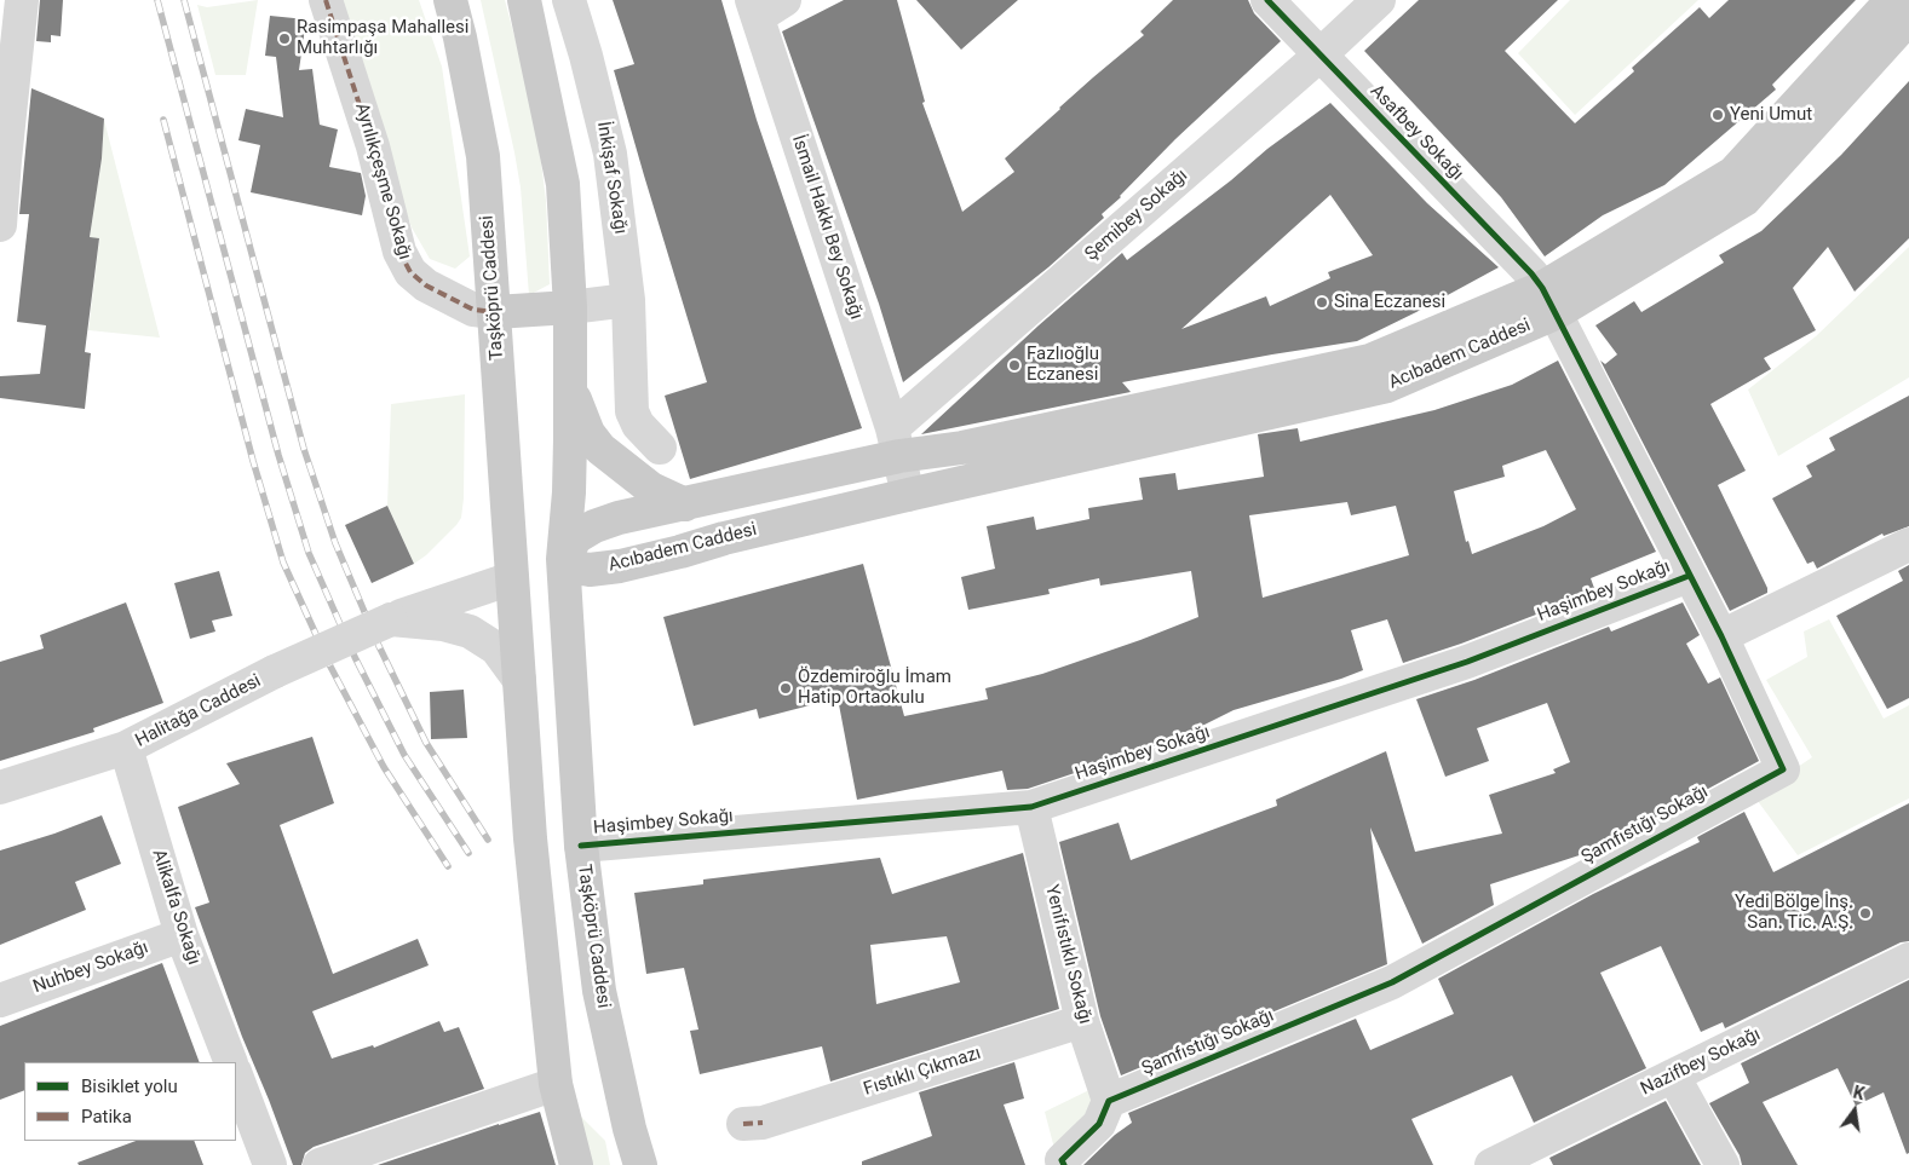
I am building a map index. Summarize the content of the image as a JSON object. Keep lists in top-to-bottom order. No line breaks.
{"streets":{"main road":["Taşköprü Caddesi","Acıbadem Caddesi"],"street":["Asafbey Sokağı","İnkişaf Sokağı","Ayrılıkçeşme Sokağı","Şemibey Sokağı","İsmail Hakkı Bey Sokağı","Haşimbey Sokağı","Halitağa Caddesi","Şamfıstığı Sokağı","Alikalfa Sokağı","Yenifıstıklı Sokağı","Nuhbey Sokağı","Nazifbey Sokağı","Fıstıklı Çıkmazı"]},"crossings":[["Asafbey Sokağı","Şemibey Sokağı"],["Asafbey Sokağı","Acıbadem Caddesi"],["Asafbey Sokağı","Şamfıstığı Sokağı"],["Ayrılıkçeşme Sokağı","Taşköprü Caddesi"],["Şemibey Sokağı","İsmail Hakkı Bey Sokağı"],["Şemibey Sokağı","Acıbadem Caddesi"],["İsmail Hakkı Bey Sokağı","Acıbadem Caddesi"],["Taşköprü Caddesi","Acıbadem Caddesi"],["Taşköprü Caddesi","Haşimbey Sokağı"],["Taşköprü Caddesi","Halitağa Caddesi"],["Acıbadem Caddesi","Şamfıstığı Sokağı"],["Haşimbey Sokağı","Şamfıstığı Sokağı"],["Haşimbey Sokağı","Yenifıstıklı Sokağı"],["Halitağa Caddesi","Alikalfa Sokağı"],["Şamfıstığı Sokağı","Yenifıstıklı Sokağı"],["Alikalfa Sokağı","Nuhbey Sokağı"],["Yenifıstıklı Sokağı","Fıstıklı Çıkmazı"]],"places":["Rasimpaşa Mahallesi Muhtarlığı","Yeni Umut","Sina Eczanesi","Fazlıoğlu Eczanesi","Özdemiroğlu İmam Hatip Ortaokulu","Yedi Bölge İnş. San. Tic. A.Ş."],"legend":["Bisiklet yolu","Patika"],"north":"top"}
